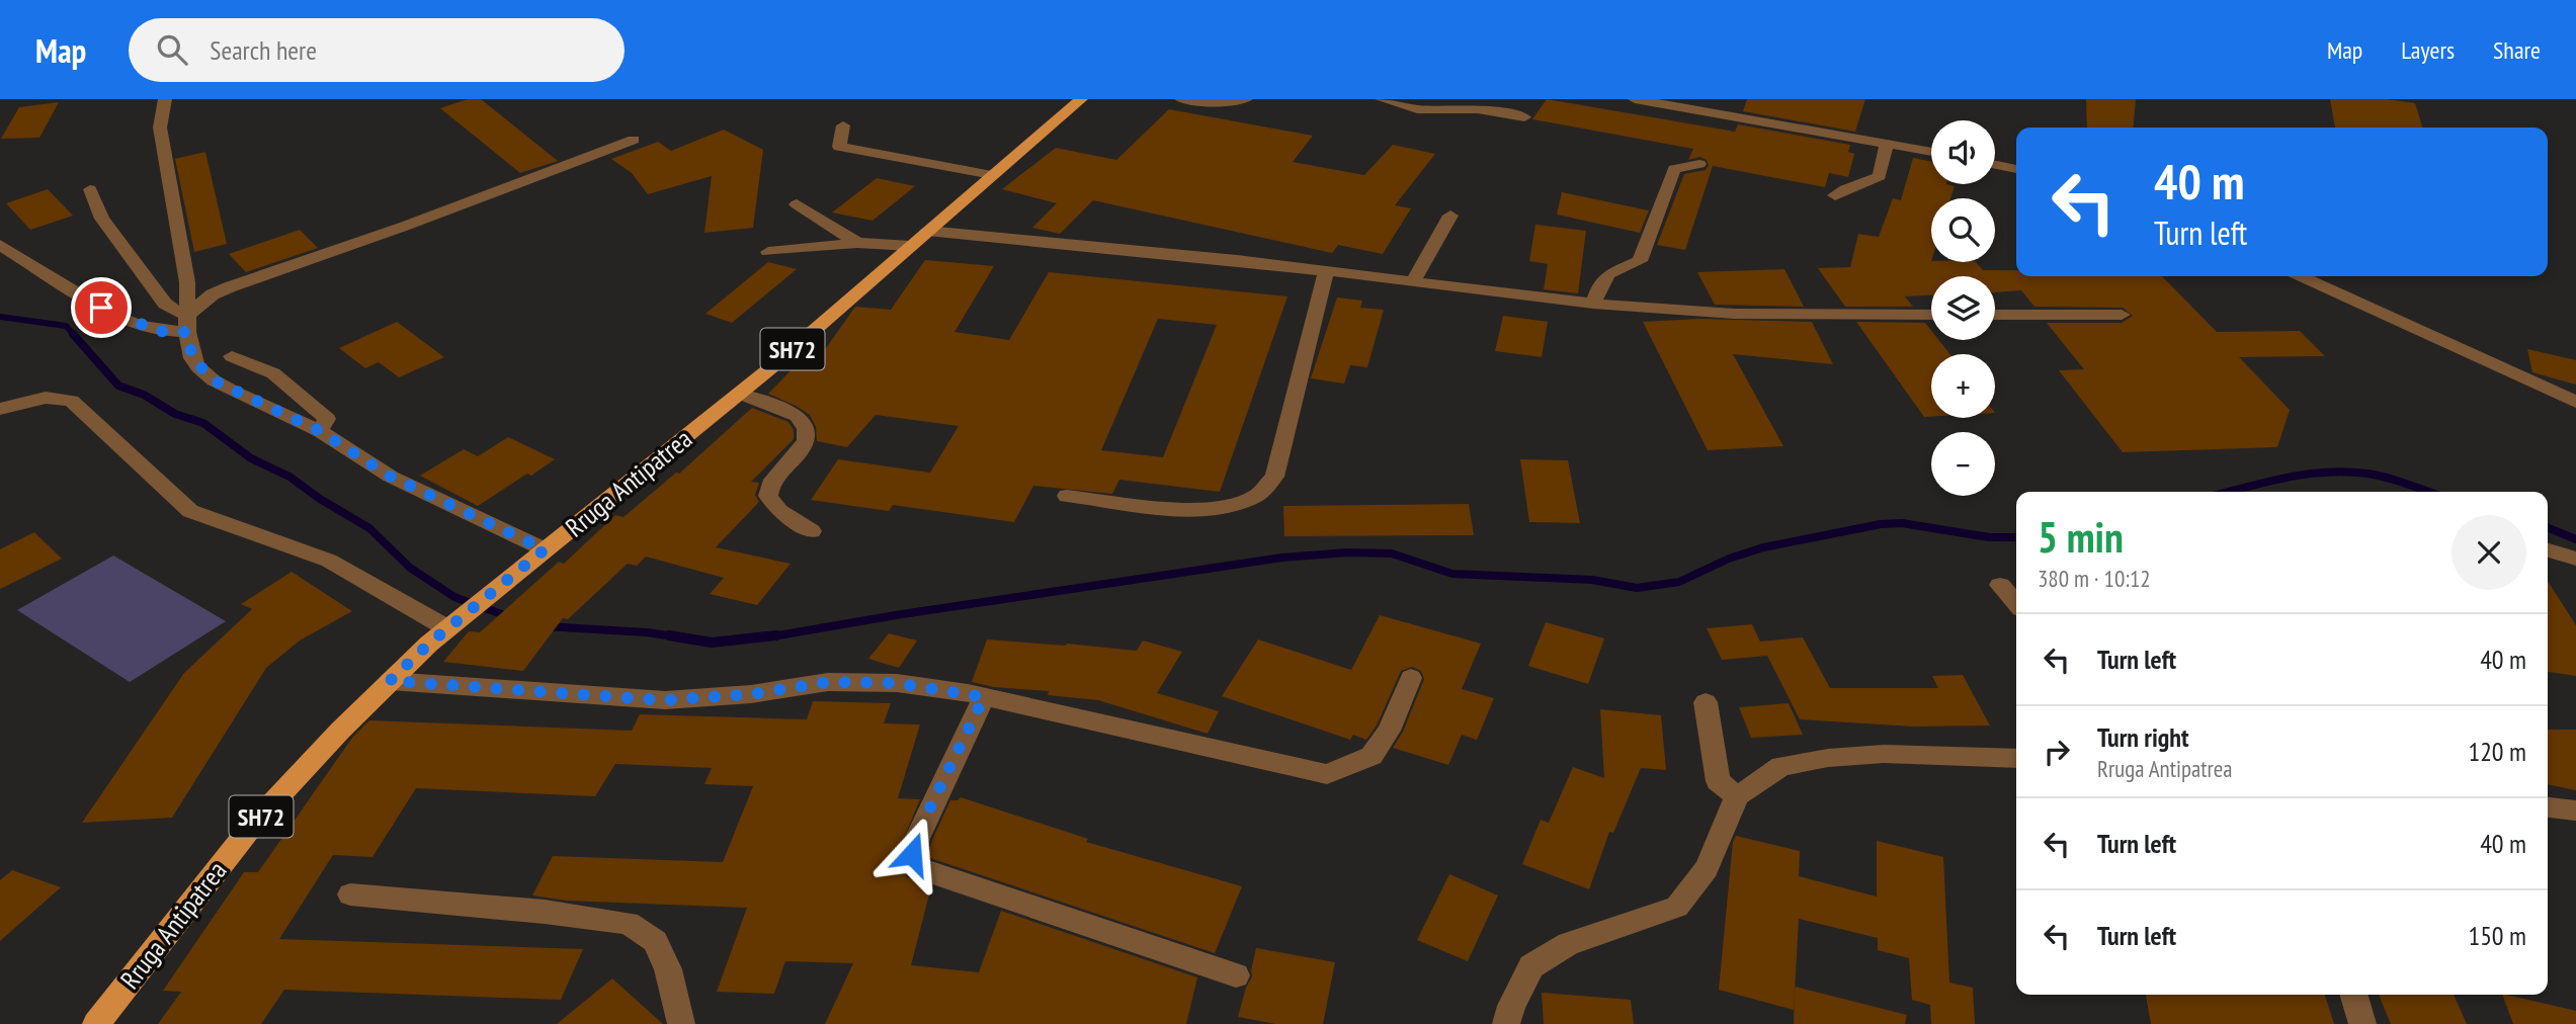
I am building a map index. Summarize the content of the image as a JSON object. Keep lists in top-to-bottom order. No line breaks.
{"streets":{"main road":["SH72","Rruga Antipatrea"]},"page":{"header":"Map","search":"Search here","nav":["Map","Layers","Share"],"map_buttons":["+","−"],"turn":["40 m","Turn left"],"heading":["5 min","380 m · 10:12"],"list":[{"name":"Turn left","value":"40 m"},{"name":"Turn right","note":"Rruga Antipatrea","value":"120 m"},{"name":"Turn left","value":"40 m"},{"name":"Turn left","value":"150 m"}]}}
